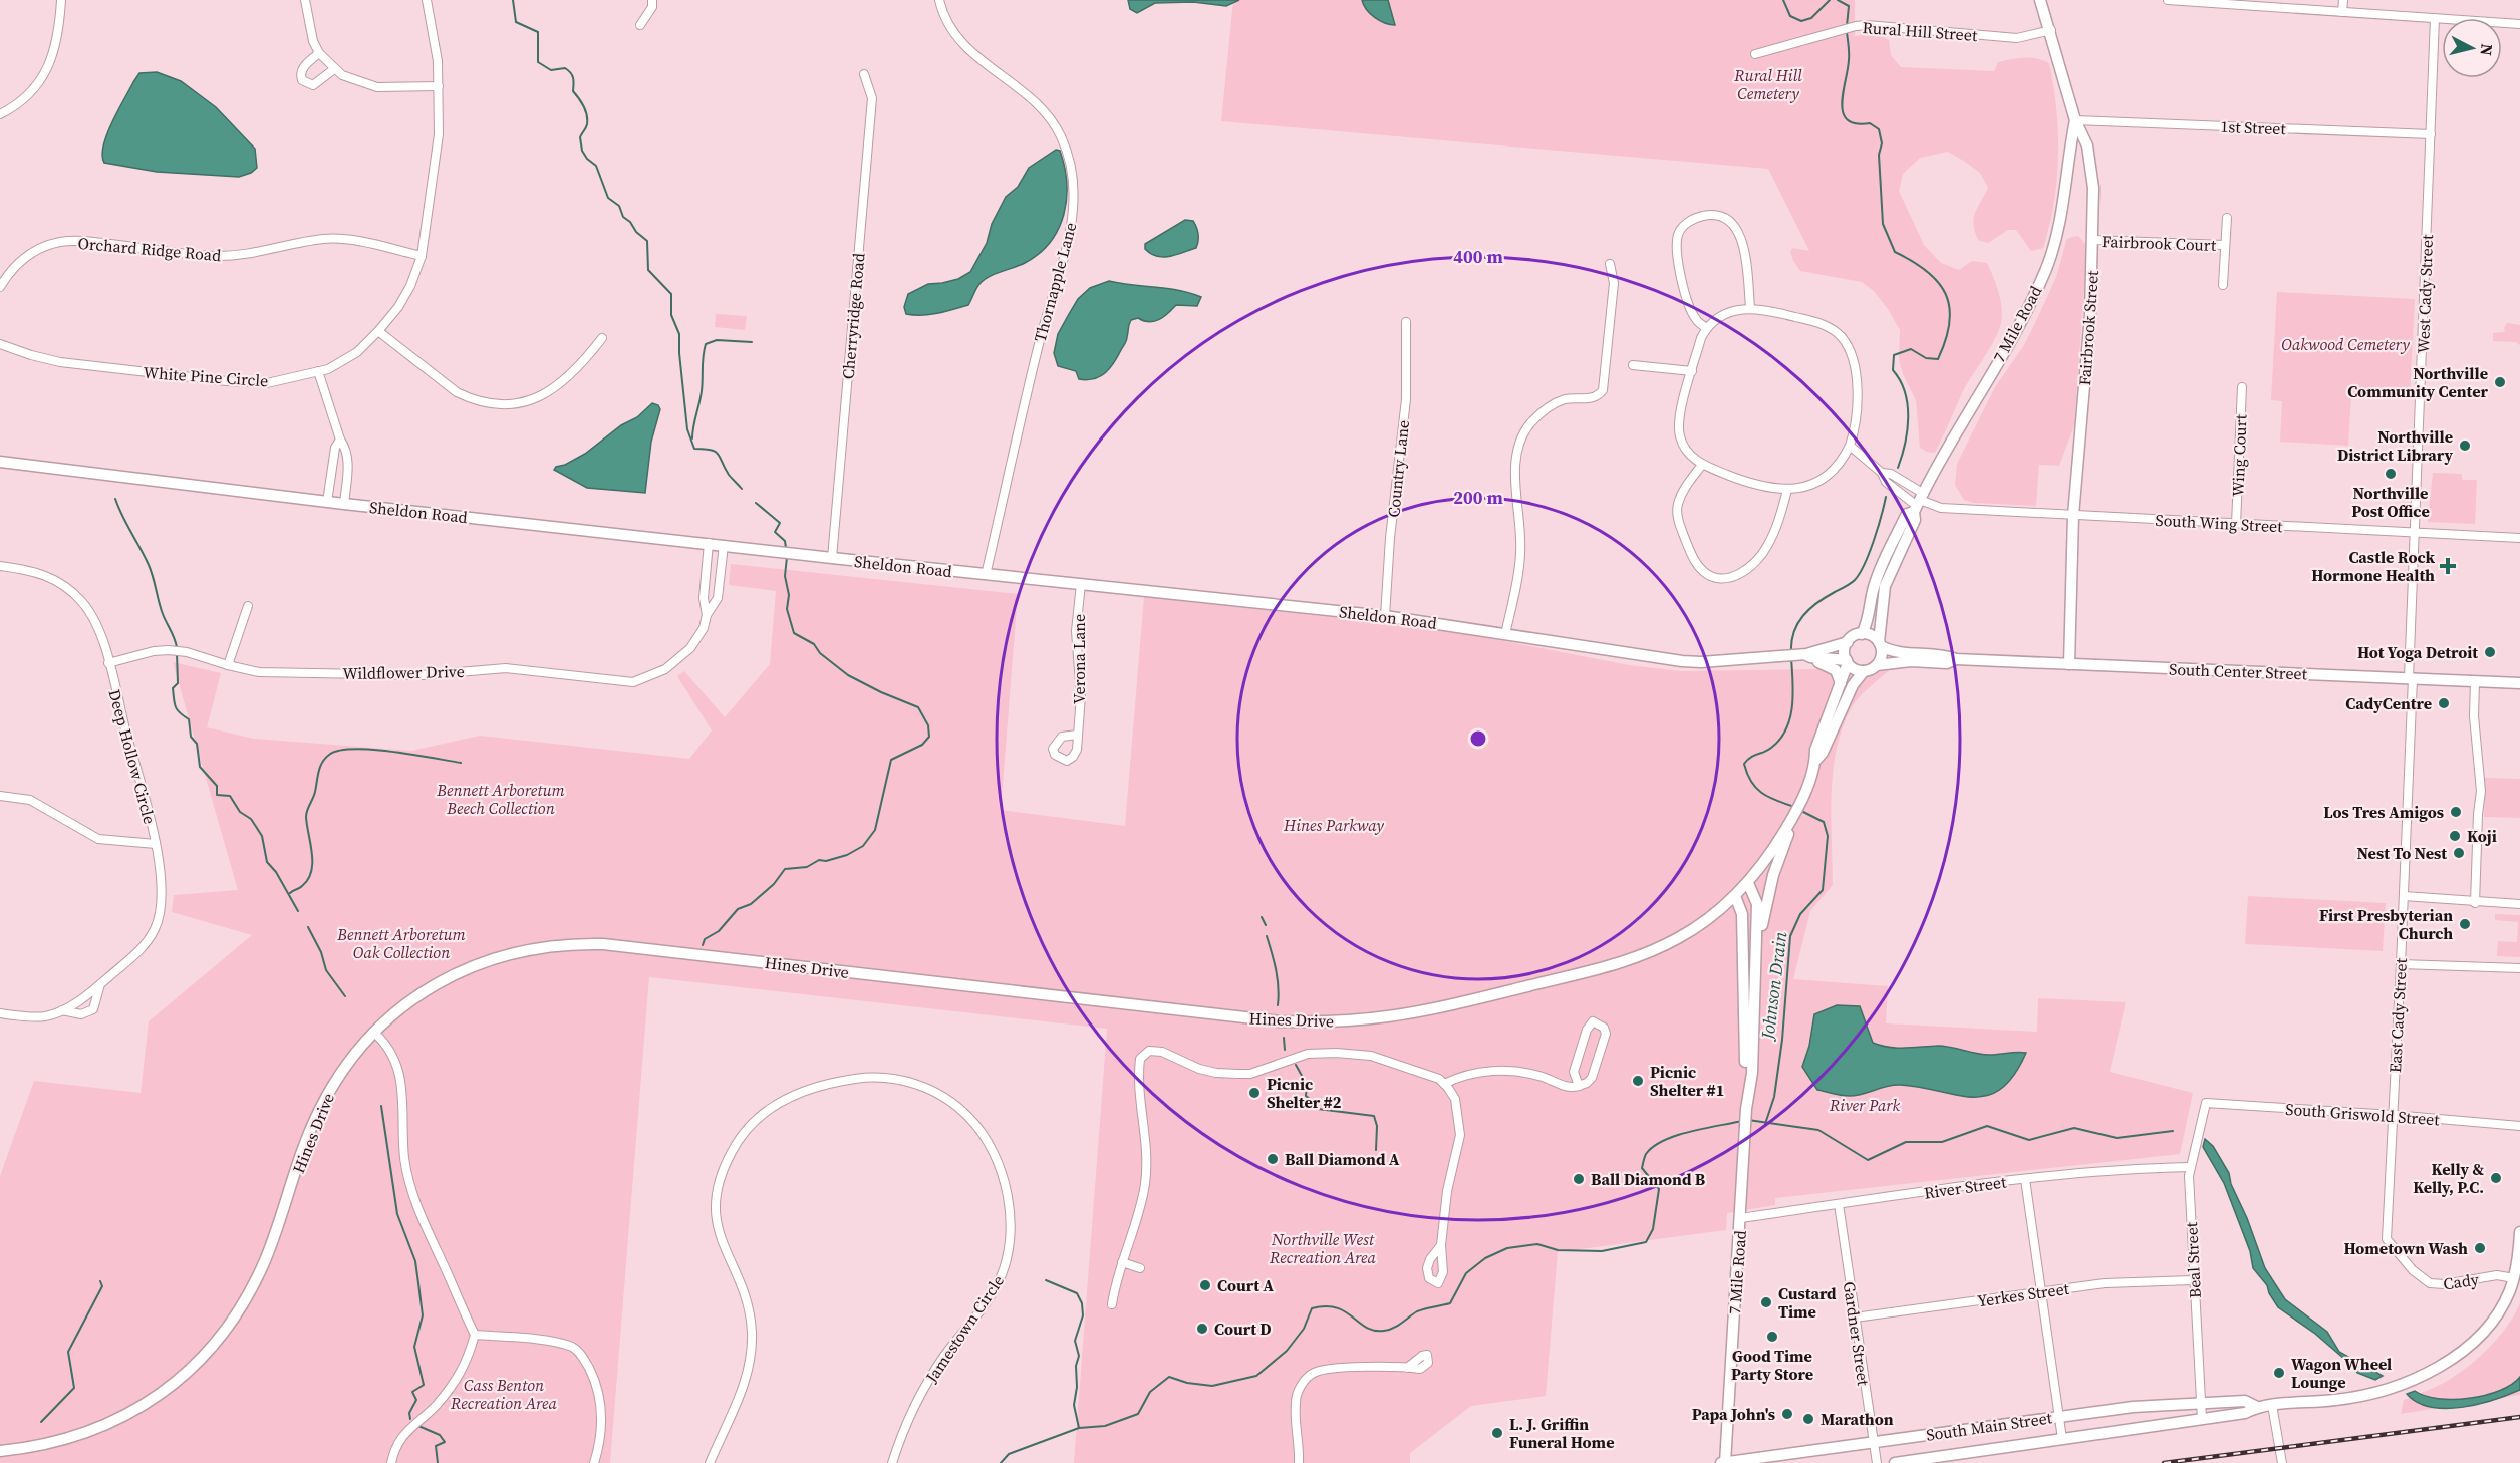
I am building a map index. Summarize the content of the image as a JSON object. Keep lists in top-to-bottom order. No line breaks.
{"streets":{"street":["Rural Hill Street","1st Street","Fairbrook Court","Orchard Ridge Road","Thornapple Lane","West Cady Street","Cherryridge Road","7 Mile Road","Fairbrook Street","White Pine Circle","Wing Court","Country Lane","Sheldon Road","South Wing Street","Verona Lane","South Center Street","Wildflower Drive","Deep Hollow Circle","Hines Drive","East Cady Street","South Griswold Street","River Street","Beal Street","Cady","Yerkes Street","Jamestown Circle","Gardner Street","South Main Street"]},"crossings":[["Rural Hill Street","Fairbrook Street"],["1st Street","West Cady Street"],["1st Street","7 Mile Road"],["1st Street","Fairbrook Street"],["Fairbrook Court","Fairbrook Street"],["Orchard Ridge Road","White Pine Circle"],["Thornapple Lane","Sheldon Road"],["West Cady Street","South Wing Street"],["West Cady Street","South Center Street"],["West Cady Street","East Cady Street"],["Cherryridge Road","Sheldon Road"],["7 Mile Road","Fairbrook Street"],["7 Mile Road","Sheldon Road"],["7 Mile Road","South Wing Street"],["7 Mile Road","South Center Street"],["7 Mile Road","Hines Drive"],["7 Mile Road","River Street"],["7 Mile Road","South Main Street"],["Fairbrook Street","South Wing Street"],["Fairbrook Street","South Center Street"],["Wing Court","South Wing Street"],["Country Lane","Sheldon Road"],["Sheldon Road","Verona Lane"],["Sheldon Road","South Center Street"],["Sheldon Road","Wildflower Drive"],["South Center Street","East Cady Street"],["Wildflower Drive","Deep Hollow Circle"],["East Cady Street","South Griswold Street"],["East Cady Street","Cady"],["South Griswold Street","Beal Street"],["River Street","Beal Street"],["River Street","Gardner Street"],["Beal Street","Yerkes Street"],["Beal Street","South Main Street"],["Cady","South Main Street"],["Yerkes Street","Gardner Street"],["Gardner Street","South Main Street"]],"water":["Johnson Drain"],"parks":["Rural Hill Cemetery","Oakwood Cemetery","Bennett Arboretum Beech Collection","Hines Parkway","Bennett Arboretum Oak Collection","River Park","Northville West Recreation Area","Cass Benton Recreation Area"],"places":{"other":["Northville Community Center","Northville District Library","Northville Post Office","Hot Yoga Detroit","CadyCentre","Los Tres Amigos","Koji","Nest To Nest","First Presbyterian Church","Picnic Shelter #1","Picnic Shelter #2","Ball Diamond A","Kelly & Kelly, P.C.","Ball Diamond B","Hometown Wash","Court A","Custard Time","Court D","Good Time Party Store","Wagon Wheel Lounge","Papa John's","Marathon","L. J. Griffin Funeral Home"],"health":["Castle Rock Hormone Health"]},"north":"right","rings":["400 m","200 m"]}
